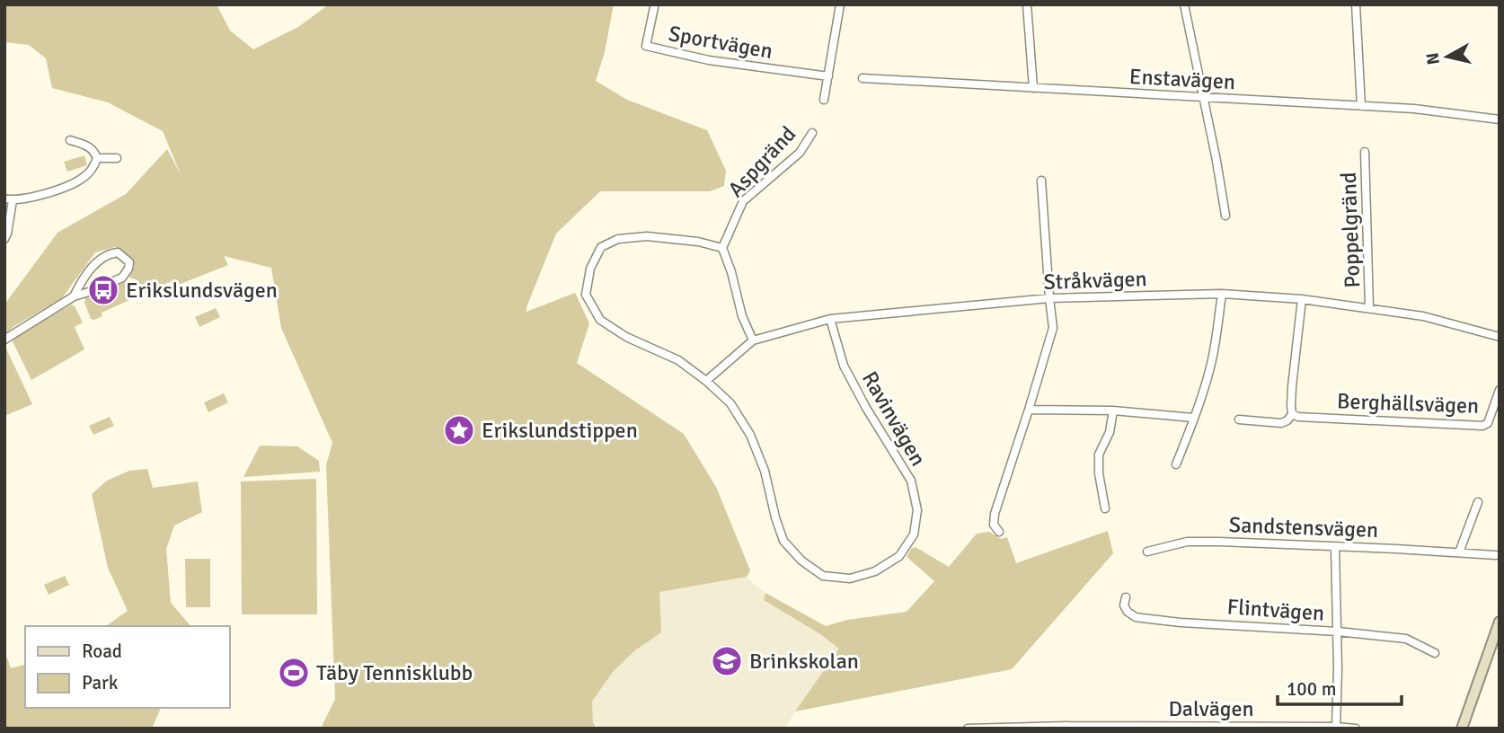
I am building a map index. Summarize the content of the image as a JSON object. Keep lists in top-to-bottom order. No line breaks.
{"streets":{"street":["Sportvägen","Enstavägen","Aspgränd","Poppelgränd","Stråkvägen","Berghällsvägen","Ravinvägen","Sandstensvägen","Flintvägen","Dalvägen"]},"crossings":[["Aspgränd","Ravinvägen"],["Poppelgränd","Stråkvägen"],["Stråkvägen","Ravinvägen"]],"places":{"bus stop":["Erikslundsvägen"],"place":["Erikslundstippen"],"school or university":["Brinkskolan"],"sports":["Täby Tennisklubb"]},"legend":["Road","Park"],"scale_bar":"100 m","north":"left"}
